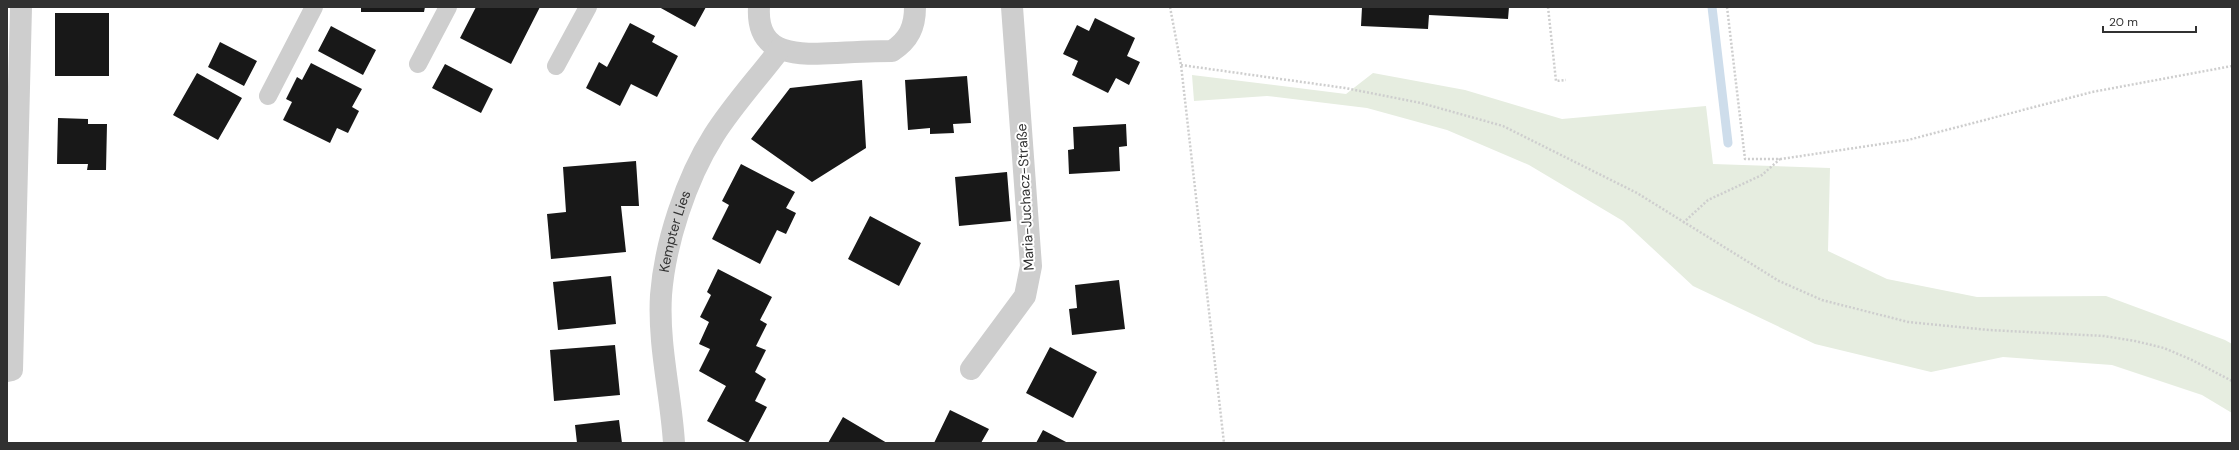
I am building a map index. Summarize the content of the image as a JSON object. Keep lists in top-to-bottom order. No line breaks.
{"streets":{"street":["Maria-Juchacz-Straße","Kempter Lies"]},"scale_bar":"20 m"}
